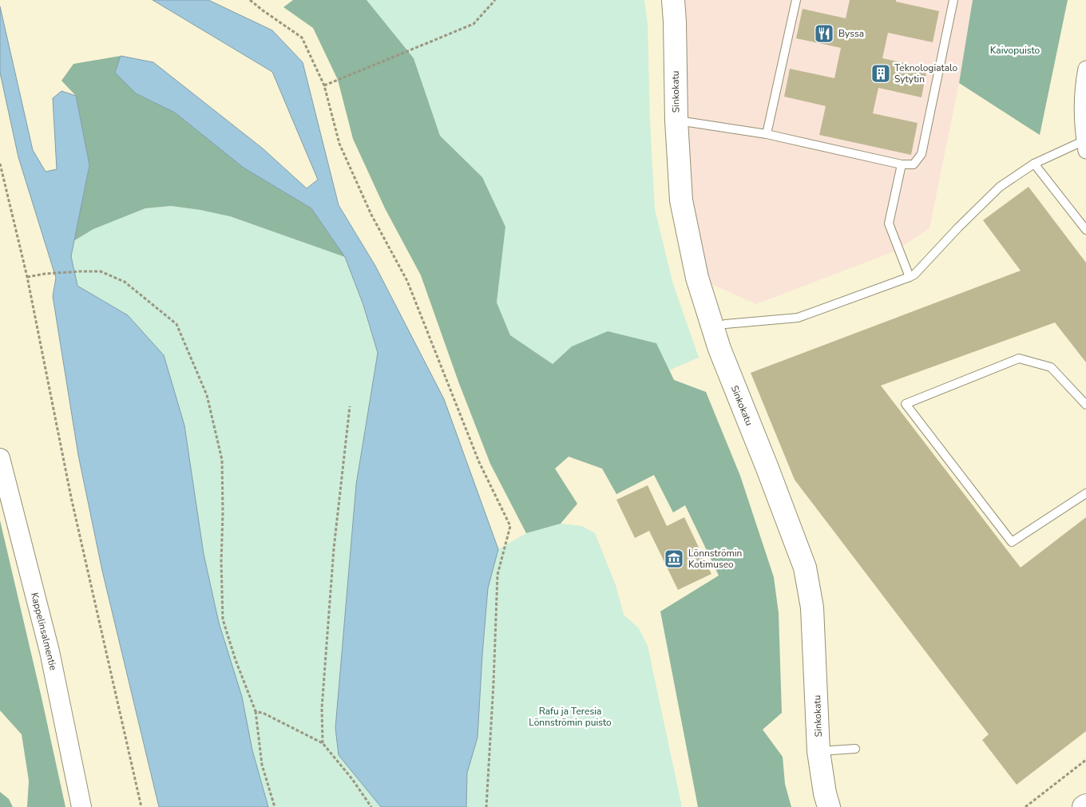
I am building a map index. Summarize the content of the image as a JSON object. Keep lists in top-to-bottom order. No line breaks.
{"streets":{"main road":["Sinkokatu"],"street":["Kappelinsalmentie"]},"parks":["Kaivopuisto","Rafu ja Teresia Lönnströmin puisto"],"places":{"restaurant":["Byssa"],"building":["Teknologiatalo Sytytin"],"museum":["Lönnströmin Kotimuseo"]}}
